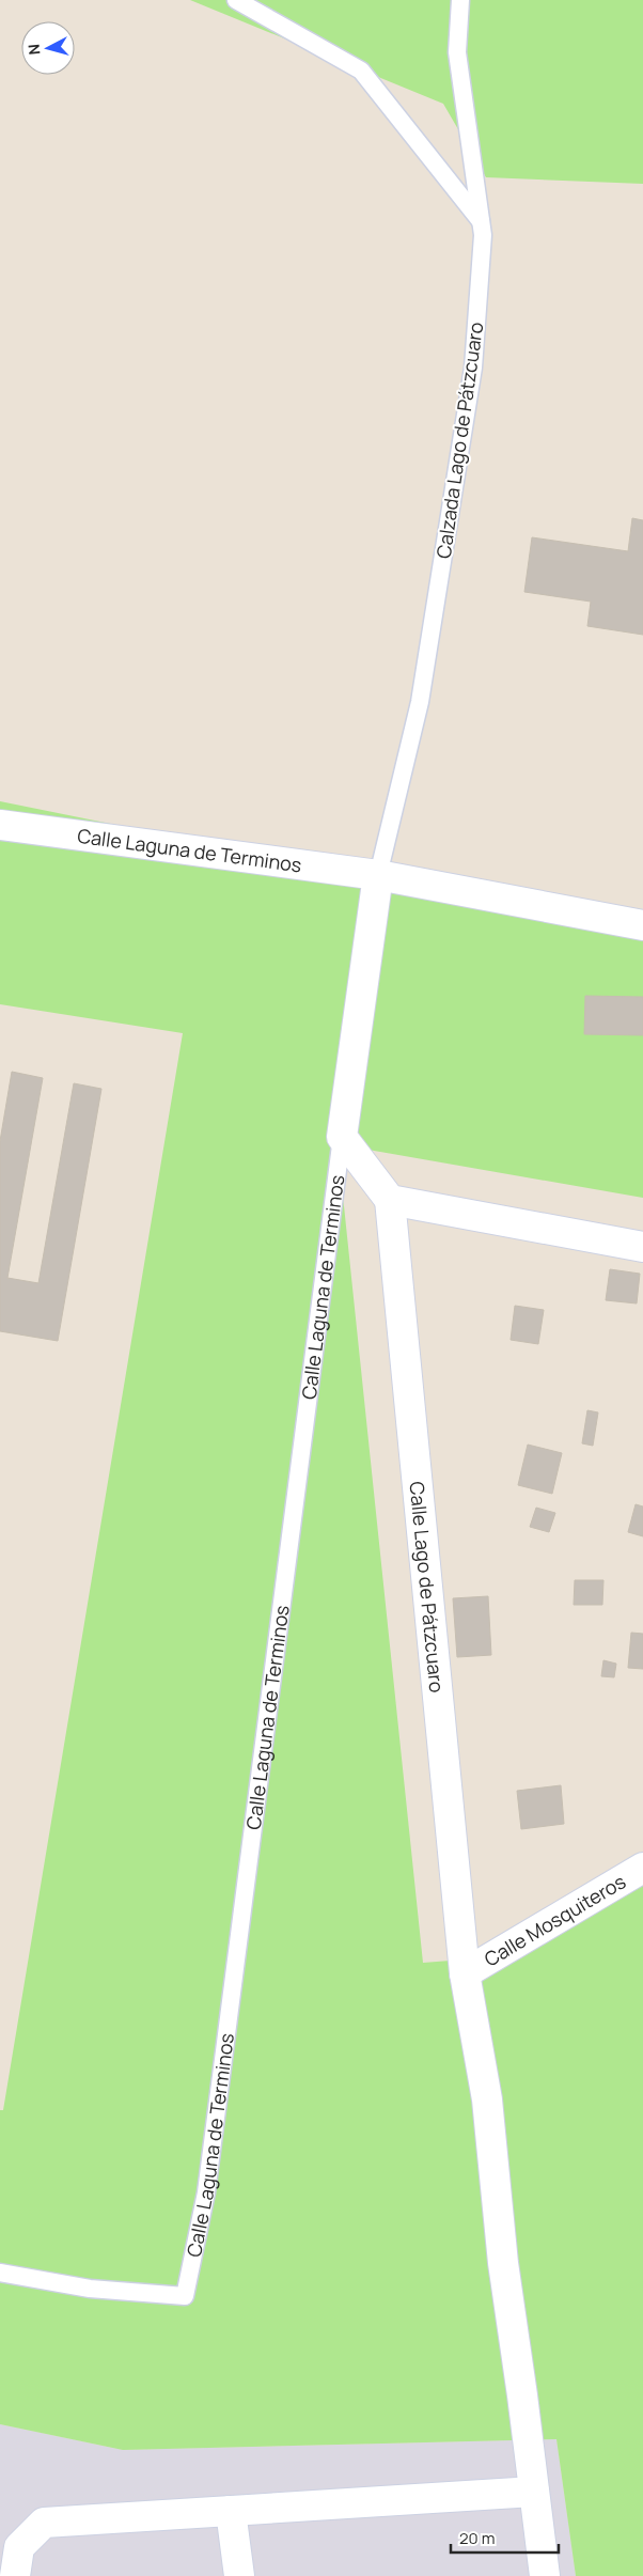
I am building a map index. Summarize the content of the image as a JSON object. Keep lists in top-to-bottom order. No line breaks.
{"streets":{"street":["Calle Laguna de Terminos","Calle Lago de Pátzcuaro","Calle Mosquiteros"],"lane":["Calzada Lago de Pátzcuaro"]},"crossings":[["Calzada Lago de Pátzcuaro","Calle Laguna de Terminos"],["Calle Laguna de Terminos","Calle Lago de Pátzcuaro"],["Calle Lago de Pátzcuaro","Calle Mosquiteros"]],"scale_bar":"20 m","north":"left"}
